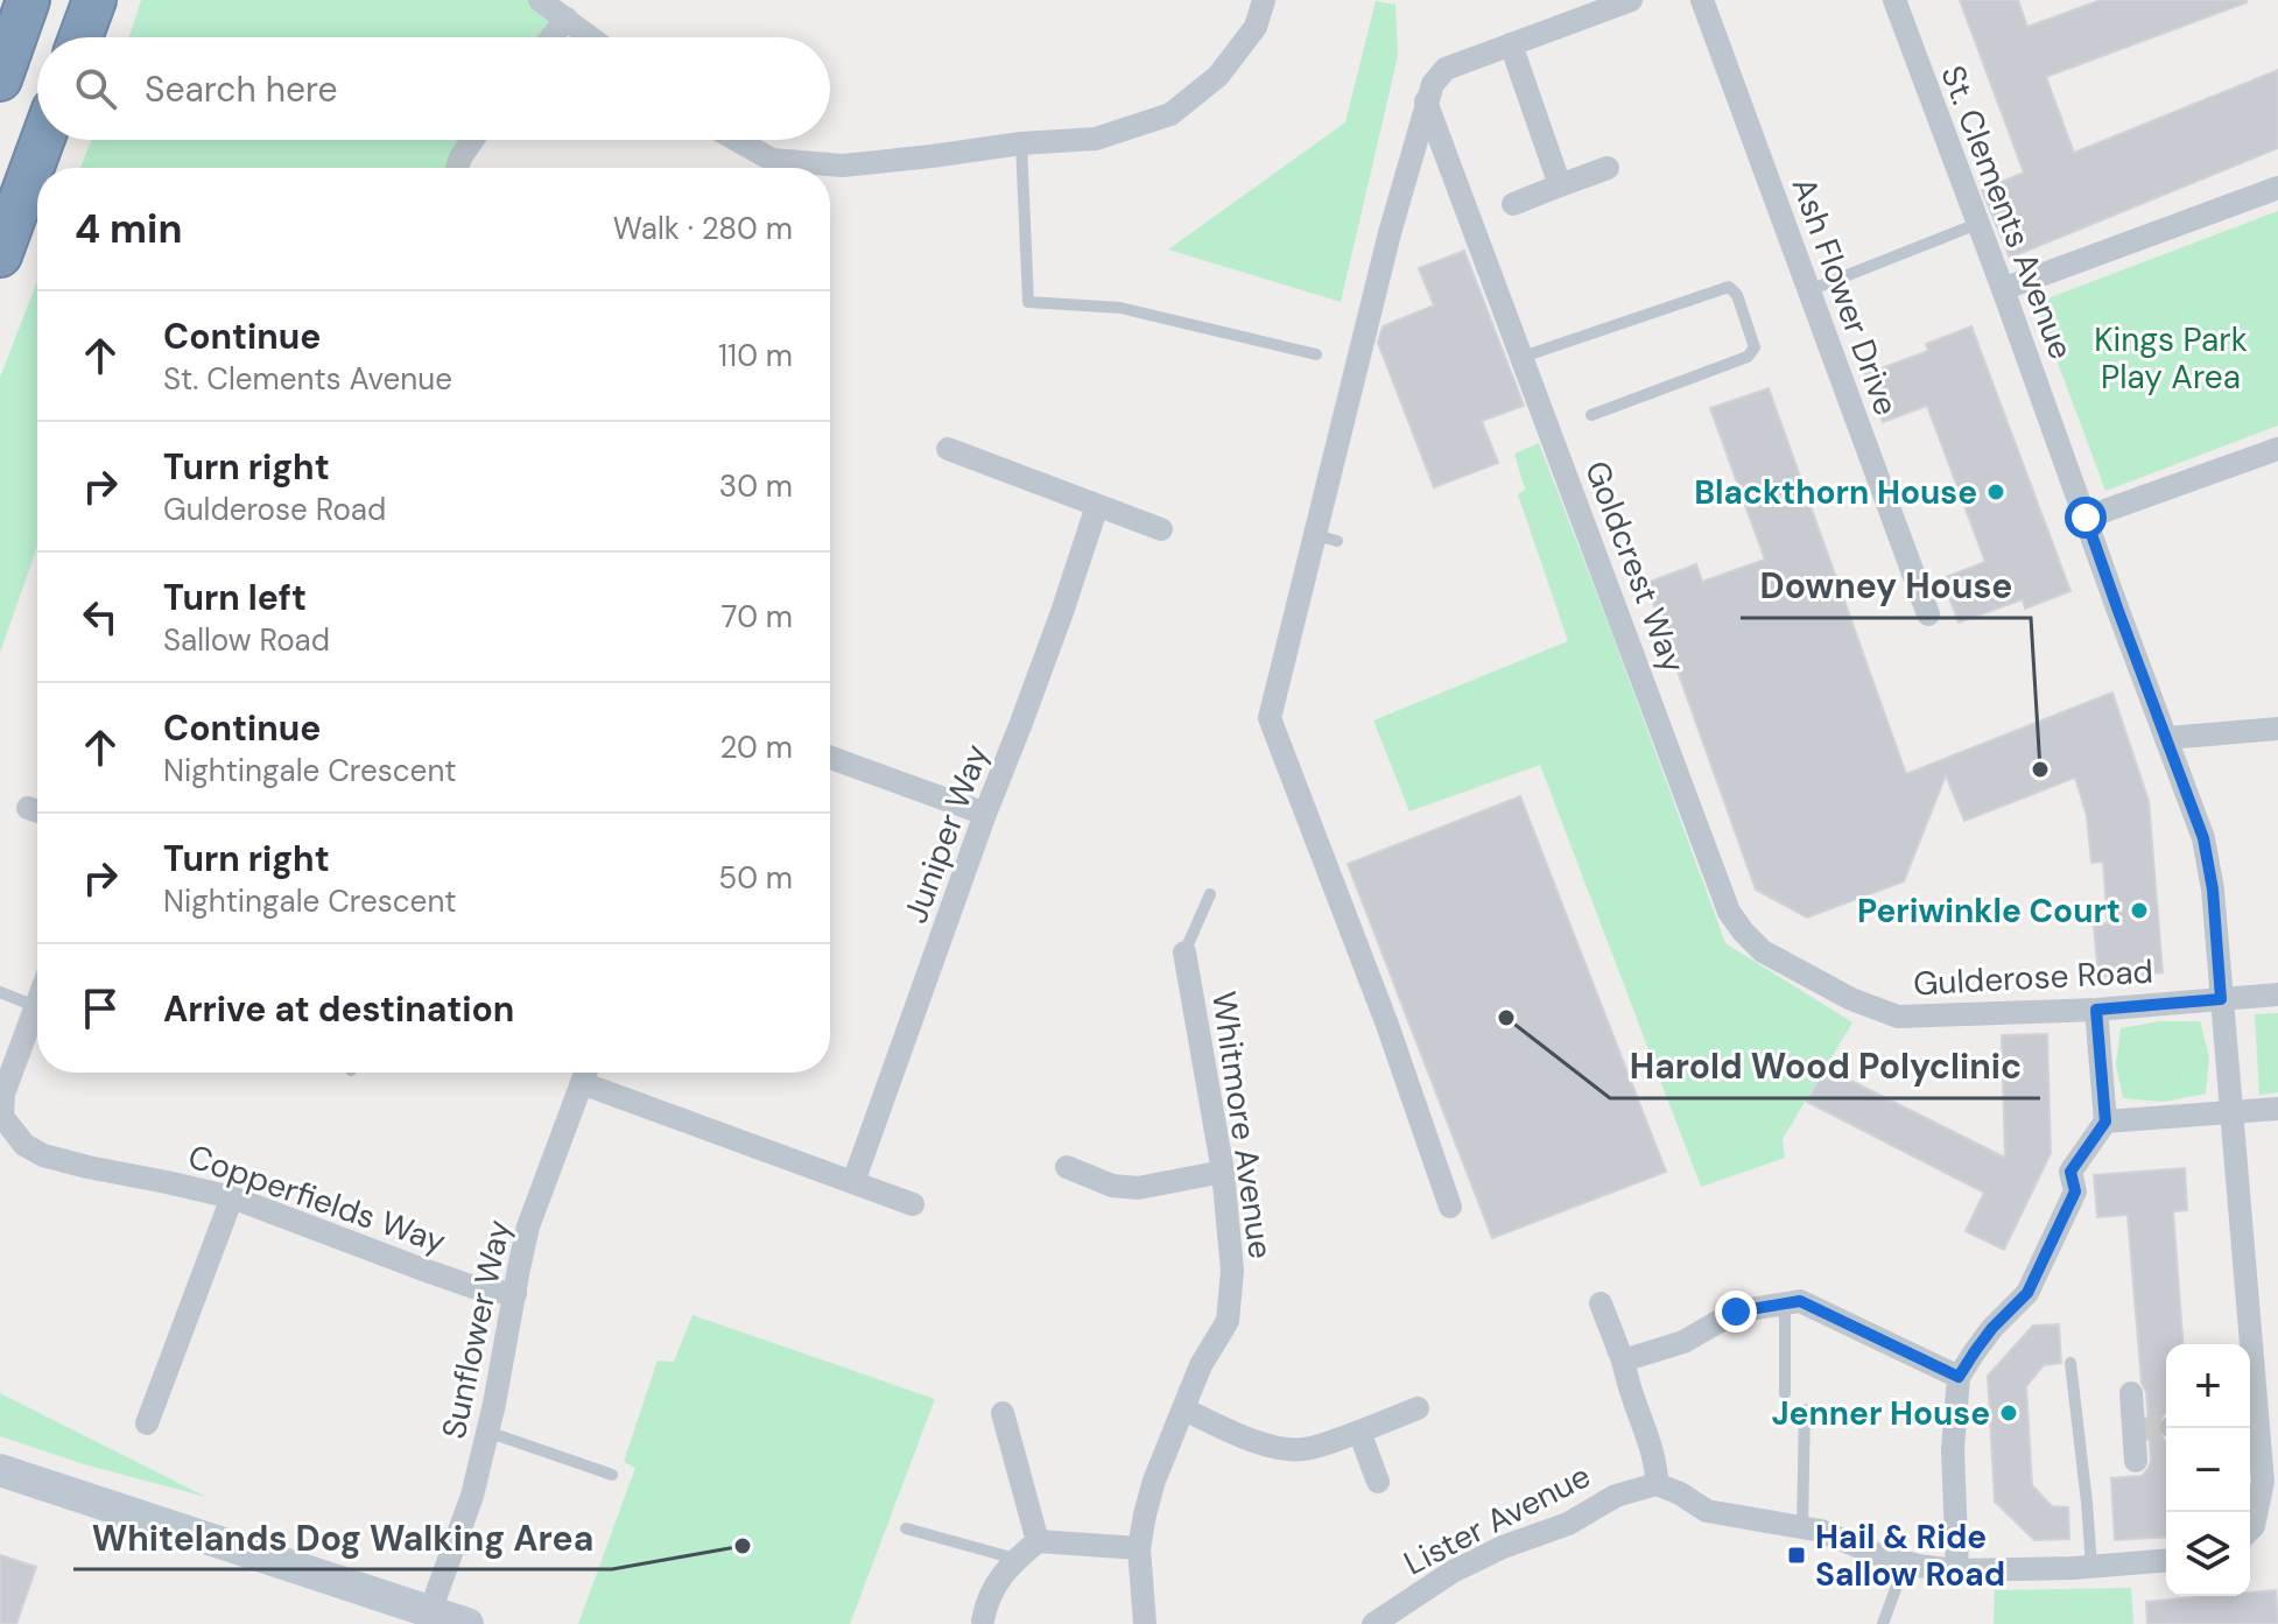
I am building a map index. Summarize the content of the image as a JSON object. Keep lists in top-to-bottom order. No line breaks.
{"streets":{"street":["St. Clements Avenue","Ash Flower Drive","Goldcrest Way","Juniper Way","Gulderose Road","Whitmore Avenue","Copperfields Way","Sunflower Way","Lister Avenue"]},"crossings":[["St. Clements Avenue","Gulderose Road"],["Goldcrest Way","Gulderose Road"],["Copperfields Way","Sunflower Way"]],"parks":["Kings Park Play Area"],"places":{"other":["Blackthorn House","Downey House","Periwinkle Court","Harold Wood Polyclinic","Jenner House","Whitelands Dog Walking Area"],"transit":["Hail & Ride Sallow Road"]},"page":{"search":"Search here","heading":["4 min","Walk · 280 m"],"list":[["Continue","St. Clements Avenue","110 m"],["Turn right","Gulderose Road","30 m"],["Turn left","Sallow Road","70 m"],["Continue","Nightingale Crescent","20 m"],["Turn right","Nightingale Crescent","50 m"],"Arrive at destination"],"map_buttons":["+","−"]}}
